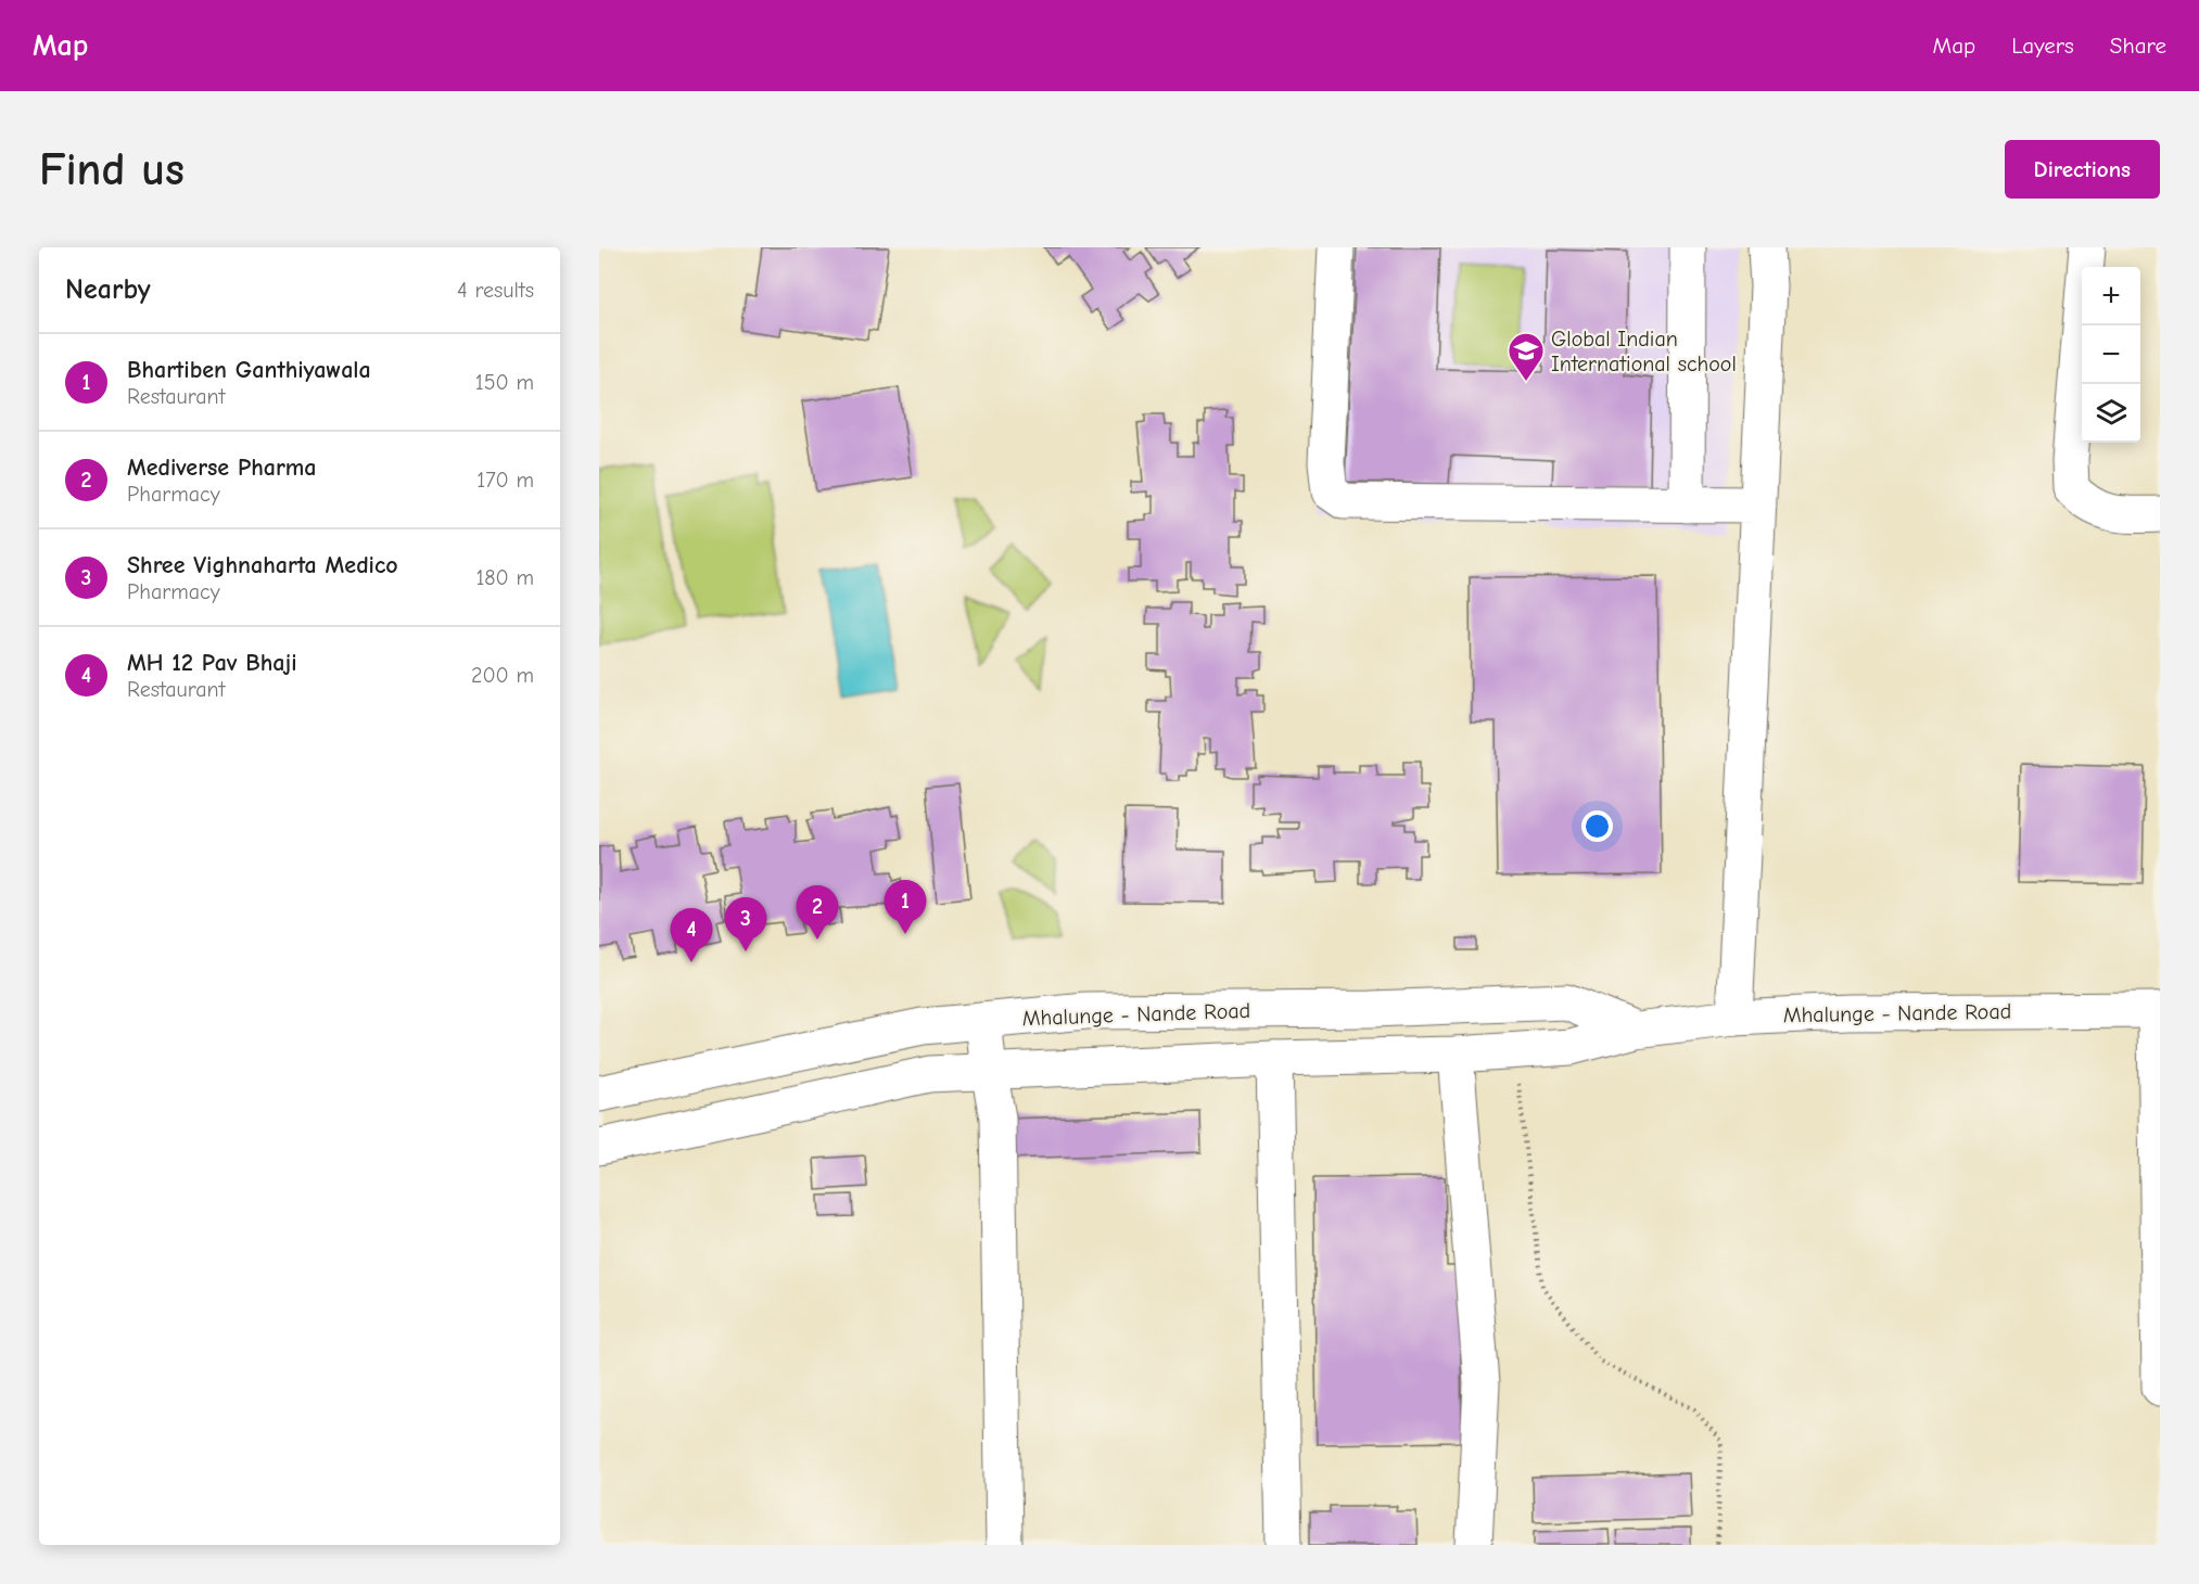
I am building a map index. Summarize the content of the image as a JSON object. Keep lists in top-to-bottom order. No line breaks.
{"streets":{"main road":["Mhalunge - Nande Road"]},"places":{"school or university":["Global Indian International school"]},"page":{"header":"Map","nav":["Map","Layers","Share"],"buttons":"Directions","title":"Find us","heading":["Nearby","4 results"],"map_buttons":["+","−"],"list":[{"mark":"1","name":"Bhartiben Ganthiyawala","note":"Restaurant","value":"150 m"},{"mark":"2","name":"Mediverse Pharma","note":"Pharmacy","value":"170 m"},{"mark":"3","name":"Shree Vighnaharta Medico","note":"Pharmacy","value":"180 m"},{"mark":"4","name":"MH 12 Pav Bhaji","note":"Restaurant","value":"200 m"}],"pins":["1","2","3","4"]}}
